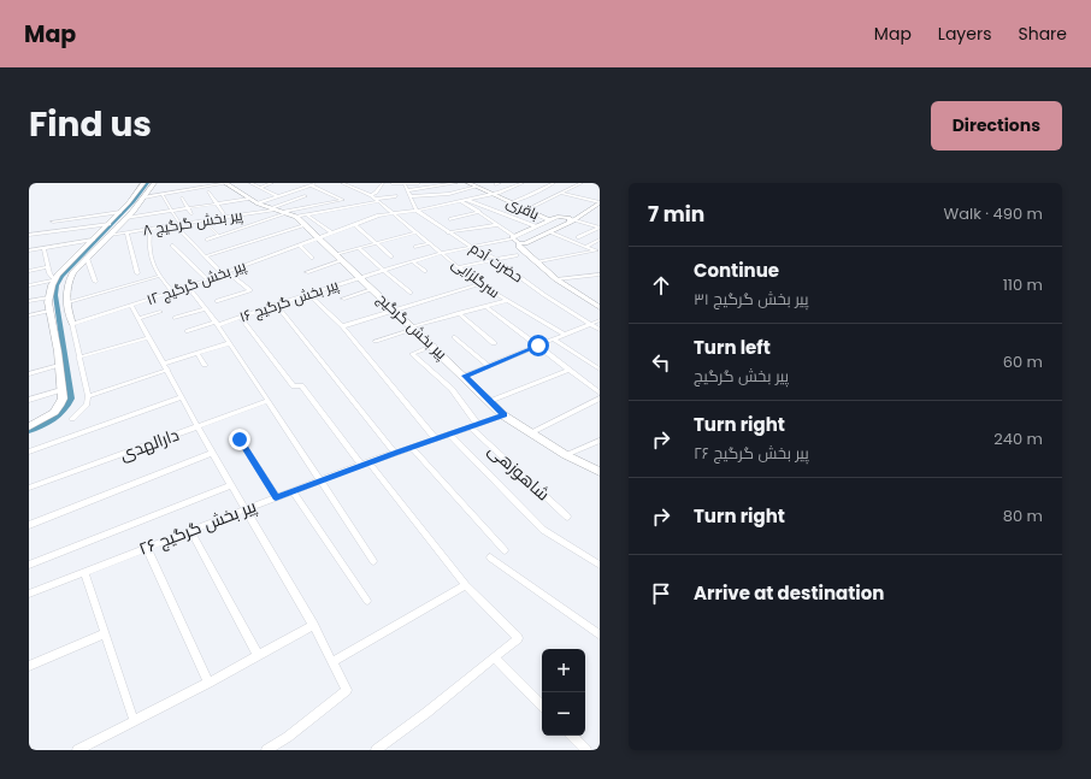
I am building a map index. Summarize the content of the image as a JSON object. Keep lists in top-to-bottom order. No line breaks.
{"streets":{"street":["باقری","پیر بخش گرگیج ۸","حضرت آدم","سرگلزایی","پیر بخش گرگیج ۱۲","پیر بخش گرگیج ۱۶","پیر بخش گرگیج","دارالهدی","شاهوزهی","پیر بخش گرگیج ۲۶"]},"crossings":[["باقری","پیر بخش گرگیج ۱۲"],["پیر بخش گرگیج ۸","پیر بخش گرگیج"],["حضرت آدم","پیر بخش گرگیج ۱۲"],["حضرت آدم","پیر بخش گرگیج ۱۶"],["سرگلزایی","پیر بخش گرگیج ۱۲"],["سرگلزایی","پیر بخش گرگیج ۱۶"],["پیر بخش گرگیج ۱۲","پیر بخش گرگیج"],["پیر بخش گرگیج ۱۶","پیر بخش گرگیج"],["پیر بخش گرگیج","شاهوزهی"],["پیر بخش گرگیج","پیر بخش گرگیج ۲۶"],["شاهوزهی","پیر بخش گرگیج ۲۶"]],"page":{"header":"Map","nav":["Map","Layers","Share"],"title":"Find us","buttons":"Directions","heading":["7 min","Walk · 490 m"],"list":[["Continue","پیر بخش گرگیج ۳۱","110 m"],["Turn left","پیر بخش گرگیج","60 m"],["Turn right","پیر بخش گرگیج ۲۶","240 m"],["Turn right","80 m"],"Arrive at destination"],"map_buttons":["+","−"]}}
